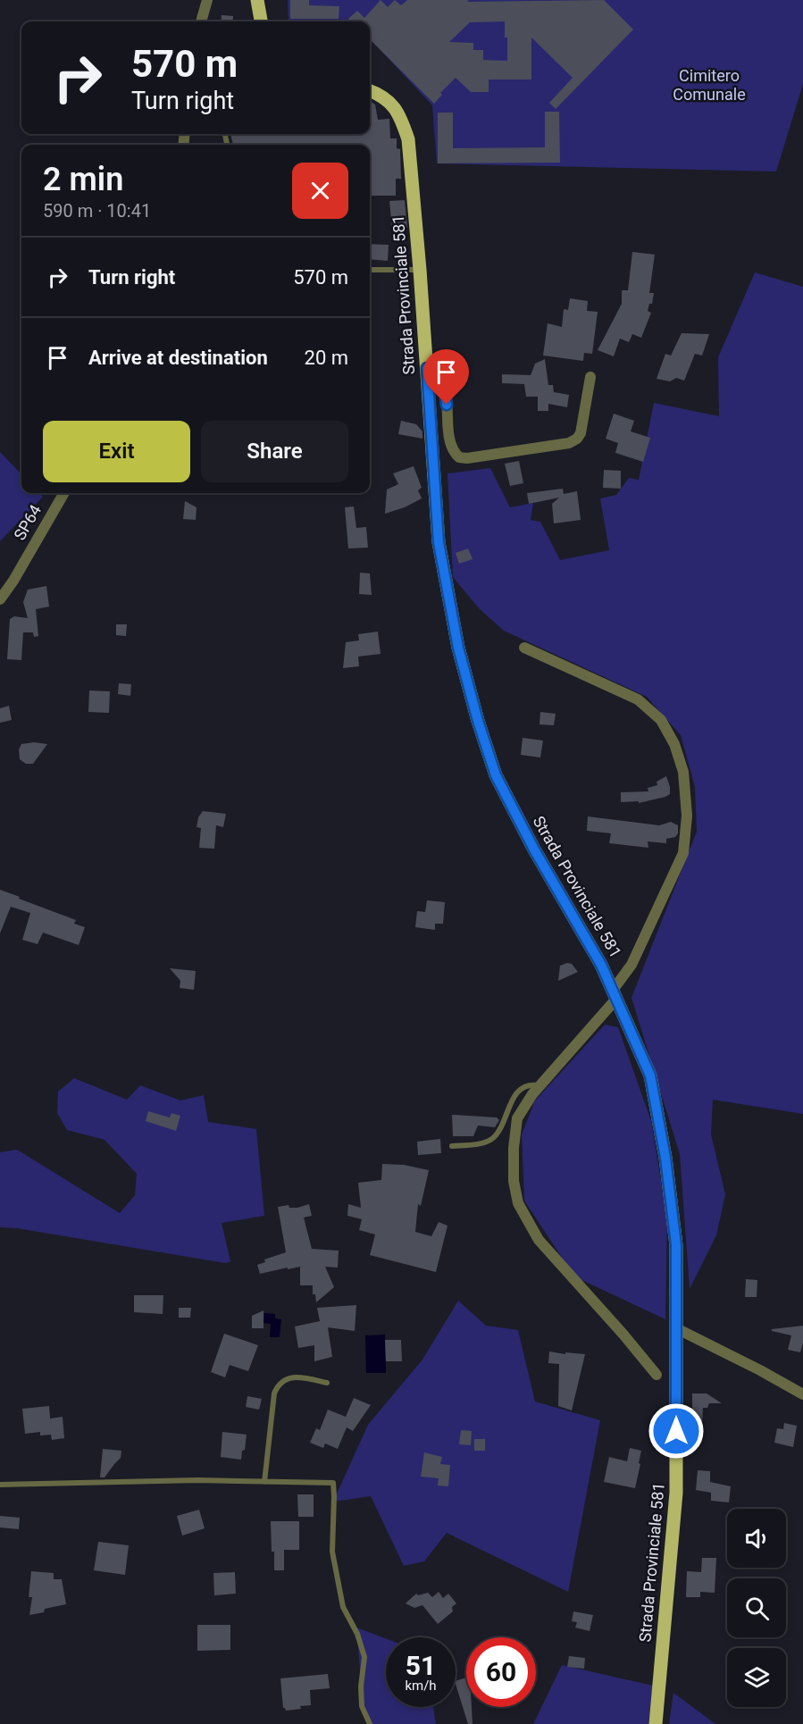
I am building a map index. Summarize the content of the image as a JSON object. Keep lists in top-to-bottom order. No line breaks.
{"streets":{"main road":["Strada Provinciale 581"],"street":["SP64"]},"parks":["Cimitero Comunale"],"page":{"turn":["570 m","Turn right"],"heading":["2 min","590 m · 10:41"],"list":[{"name":"Turn right","value":"570 m"},{"name":"Arrive at destination","value":"20 m"}],"buttons":["Exit","Share"],"speed":"51 km/h","limit":"60"}}
